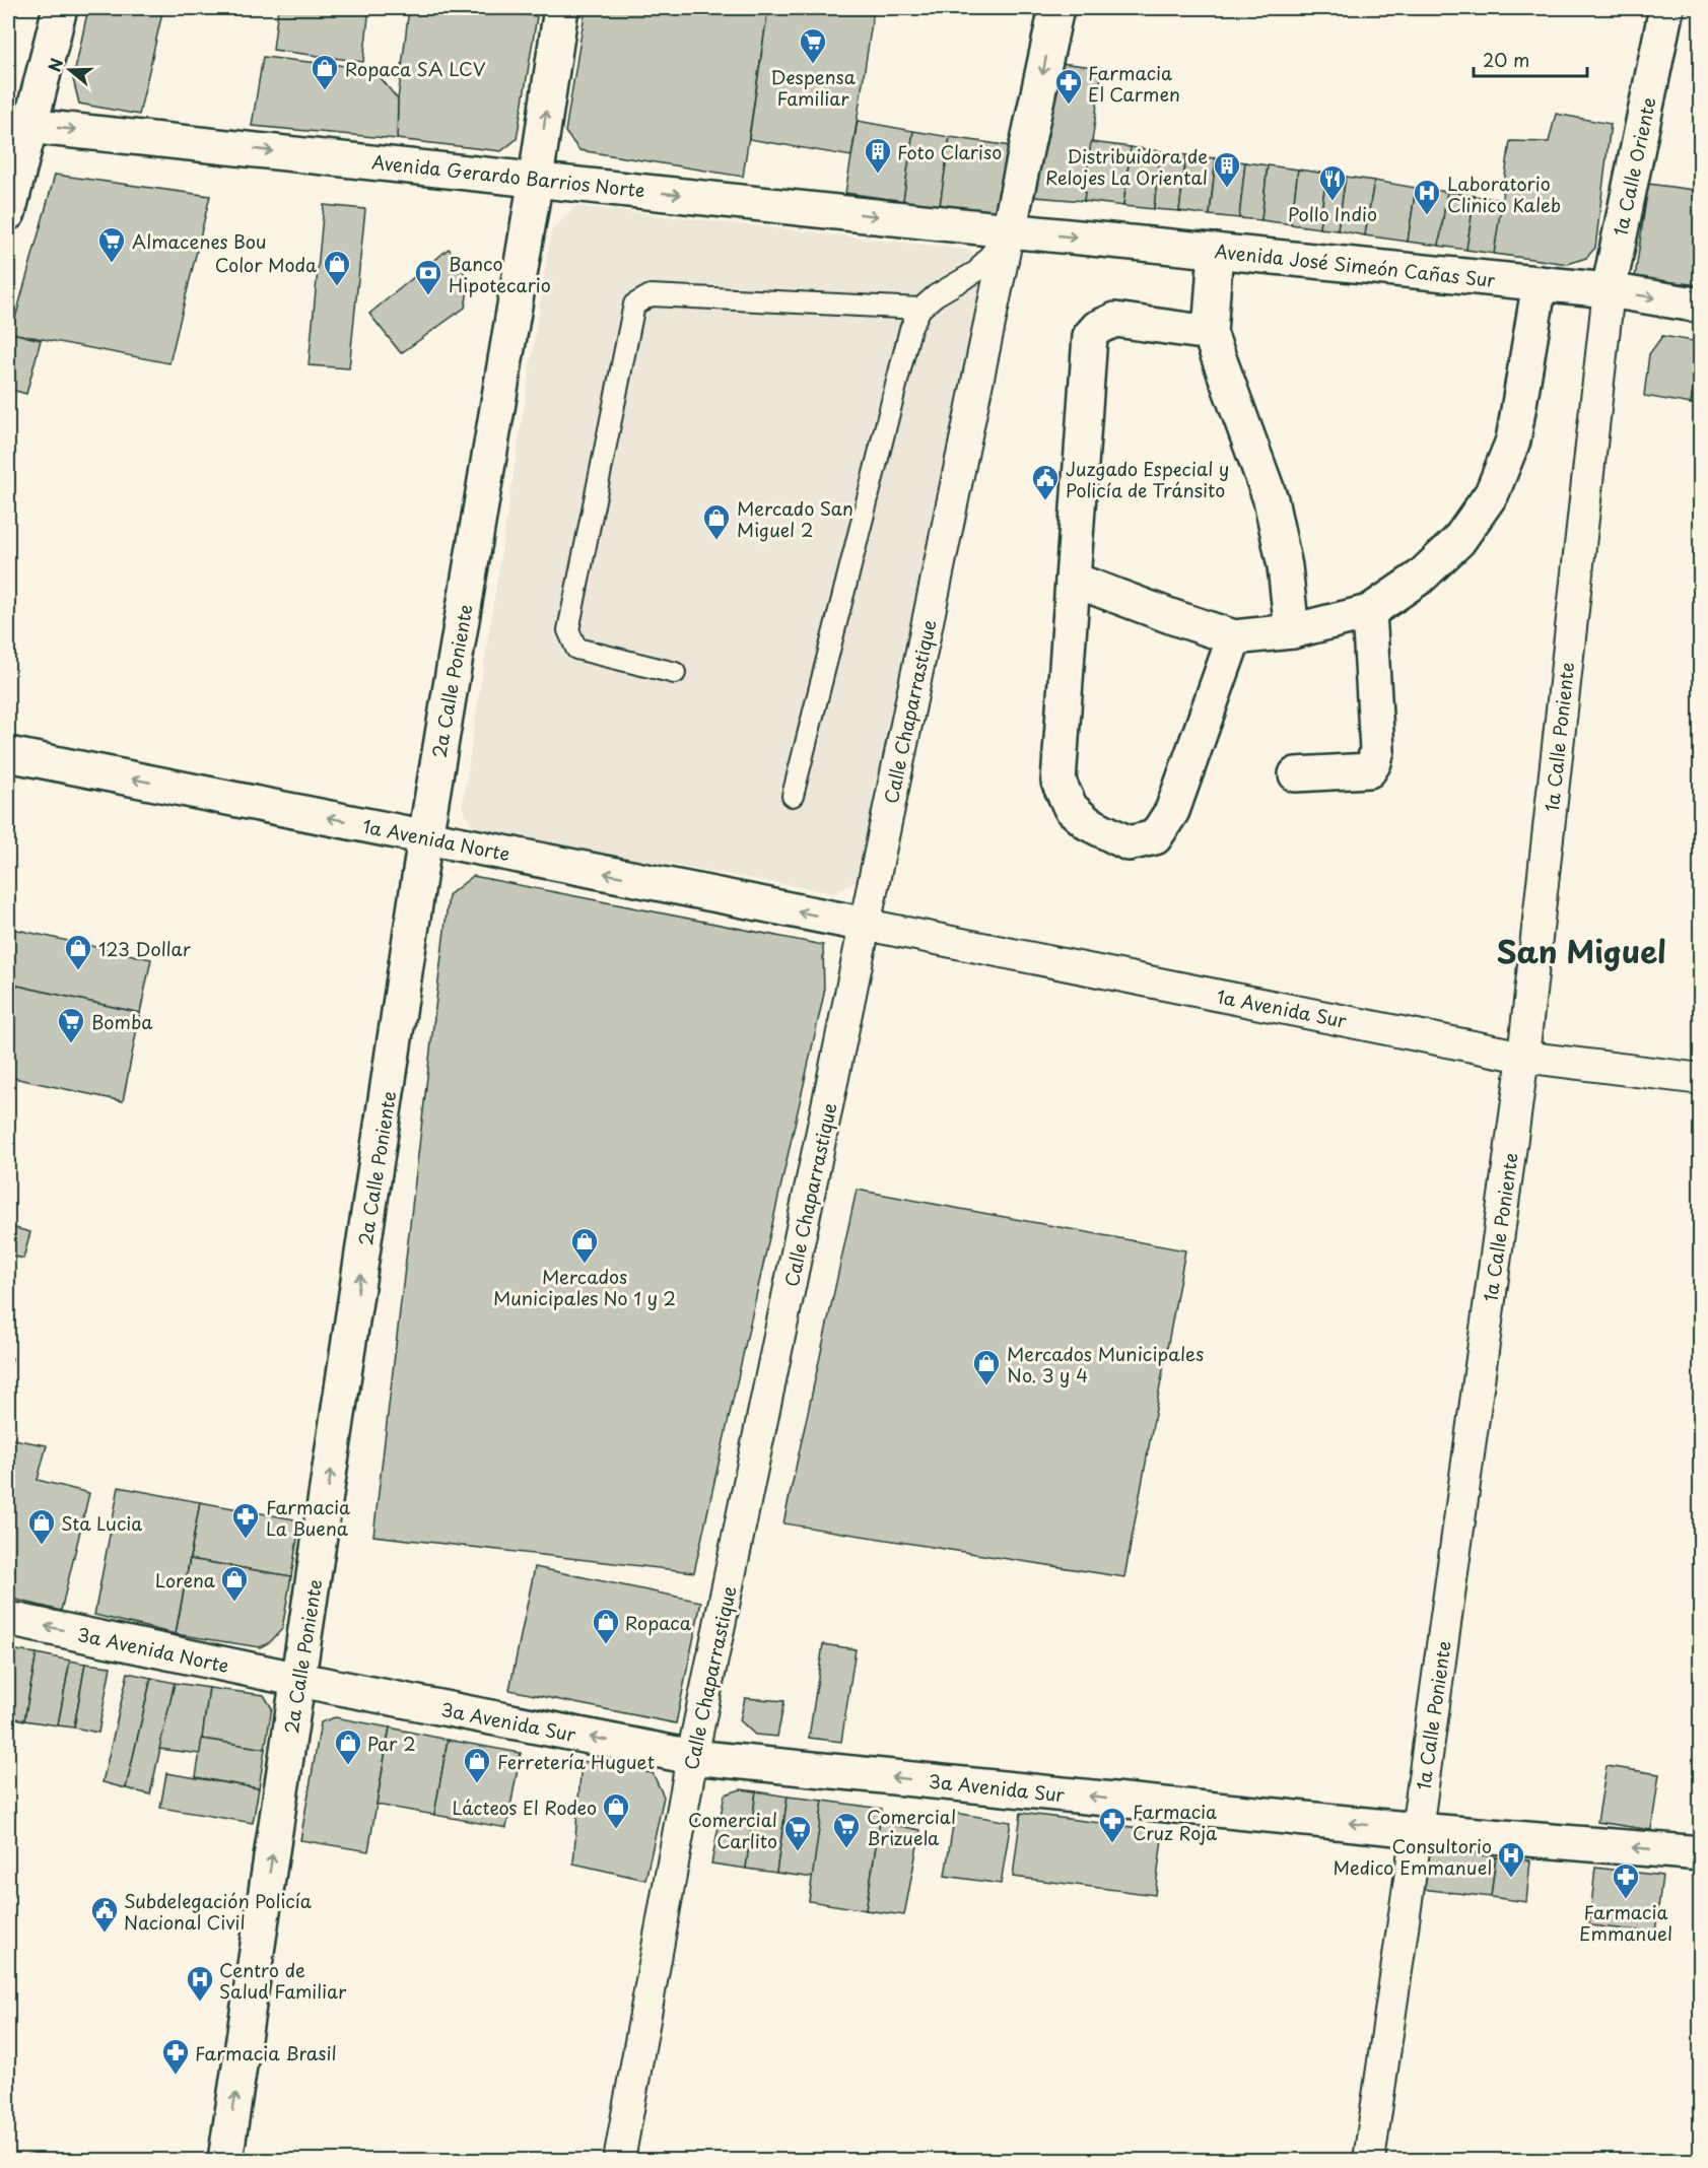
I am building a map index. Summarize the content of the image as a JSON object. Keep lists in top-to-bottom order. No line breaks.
{"streets":{"street":["1a Calle Oriente","Avenida Gerardo Barrios Norte","Avenida José Simeón Cañas Sur","2a Calle Poniente","Calle Chaparrastique","1a Calle Poniente","1a Avenida Norte","1a Avenida Sur","3a Avenida Norte","3a Avenida Sur"]},"crossings":[["1a Calle Oriente","Avenida José Simeón Cañas Sur"],["1a Calle Oriente","1a Calle Poniente"],["Avenida Gerardo Barrios Norte","Avenida José Simeón Cañas Sur"],["Avenida Gerardo Barrios Norte","2a Calle Poniente"],["Avenida Gerardo Barrios Norte","Calle Chaparrastique"],["Avenida José Simeón Cañas Sur","Calle Chaparrastique"],["Avenida José Simeón Cañas Sur","1a Calle Poniente"],["2a Calle Poniente","1a Avenida Norte"],["2a Calle Poniente","3a Avenida Norte"],["2a Calle Poniente","3a Avenida Sur"],["Calle Chaparrastique","1a Avenida Norte"],["Calle Chaparrastique","1a Avenida Sur"],["Calle Chaparrastique","3a Avenida Sur"],["1a Calle Poniente","1a Avenida Sur"],["1a Calle Poniente","3a Avenida Sur"],["1a Avenida Norte","1a Avenida Sur"],["3a Avenida Norte","3a Avenida Sur"]],"one_way":["Avenida Gerardo Barrios Norte","Avenida José Simeón Cañas Sur","2a Calle Poniente","1a Avenida Norte","3a Avenida Norte","3a Avenida Sur"],"districts":["San Miguel"],"places":{"supermarket":["Despensa Familiar","Almacenes Bou","Bomba","Comercial Brizuela","Comercial Carlito"],"shop":["Ropaca SA LCV","Color Moda","Mercado San Miguel 2","123 Dollar","Mercados Municipales No 1 y 2","Mercados Municipales No. 3 y 4","Sta Lucia","Lorena","Ropaca","Par 2","Ferretería Huguet","Lácteos El Rodeo"],"pharmacy":["Farmacia El Carmen","Farmacia La Buena","Farmacia Cruz Roja","Farmacia Emmanuel","Farmacia Brasil"],"building":["Foto Clariso","Distribuidora de Relojes La Oriental"],"restaurant":["Pollo Indio"],"hospital":["Laboratorio Clinico Kaleb","Consultorio Medico Emmanuel","Centro de Salud Familiar"],"bank":["Banco Hipotecario"],"public building":["Juzgado Especial y Policía de Tránsito","Subdelegación Policía Nacional Civil"]},"scale_bar":"20 m","north":"left"}
